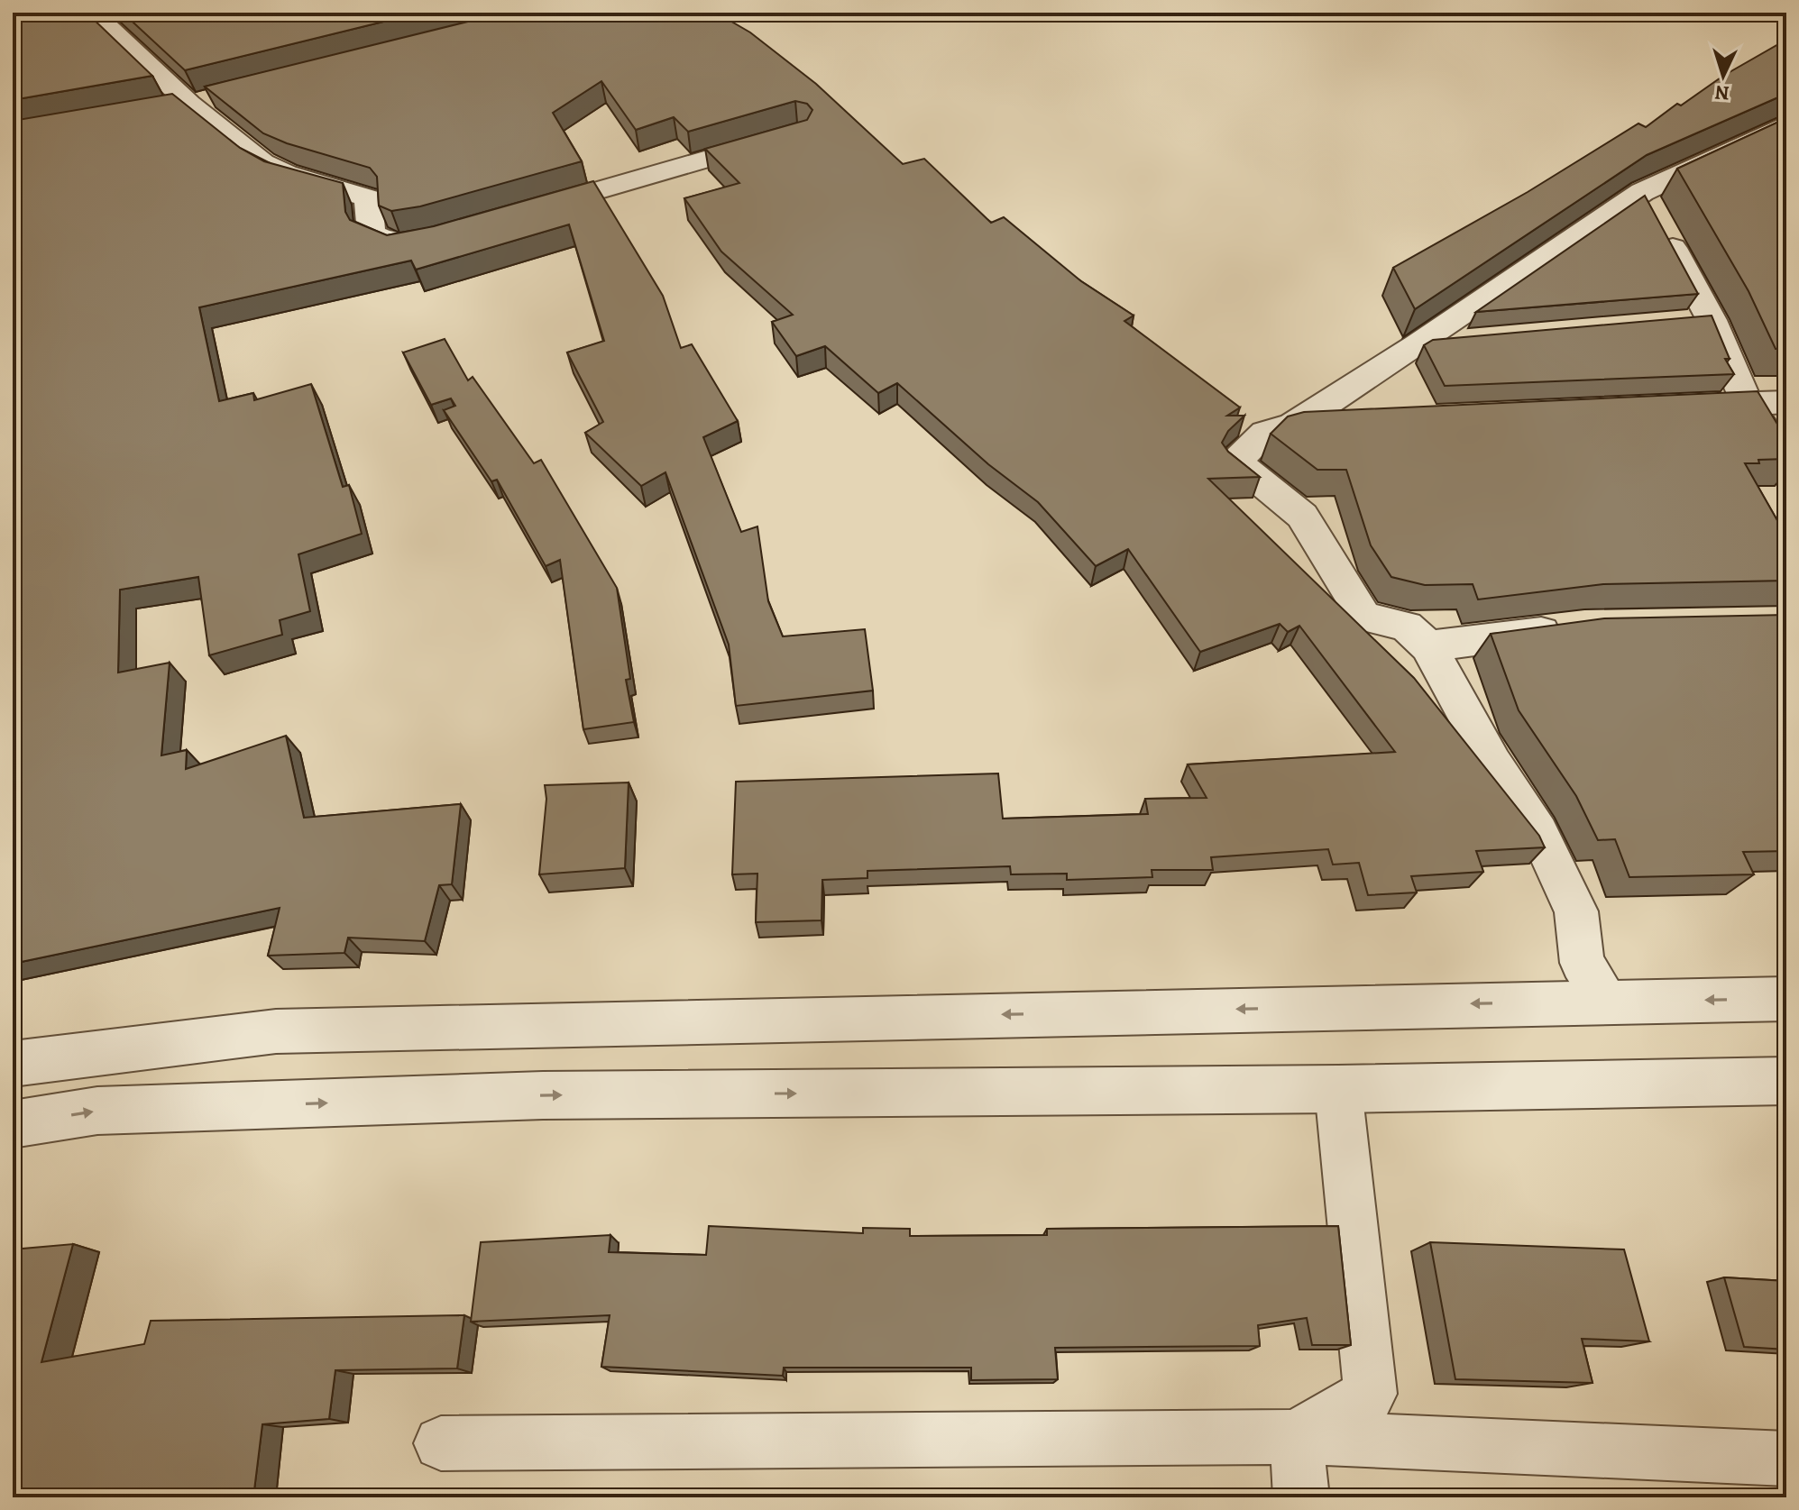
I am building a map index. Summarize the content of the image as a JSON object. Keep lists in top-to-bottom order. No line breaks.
{"north":"bottom"}
